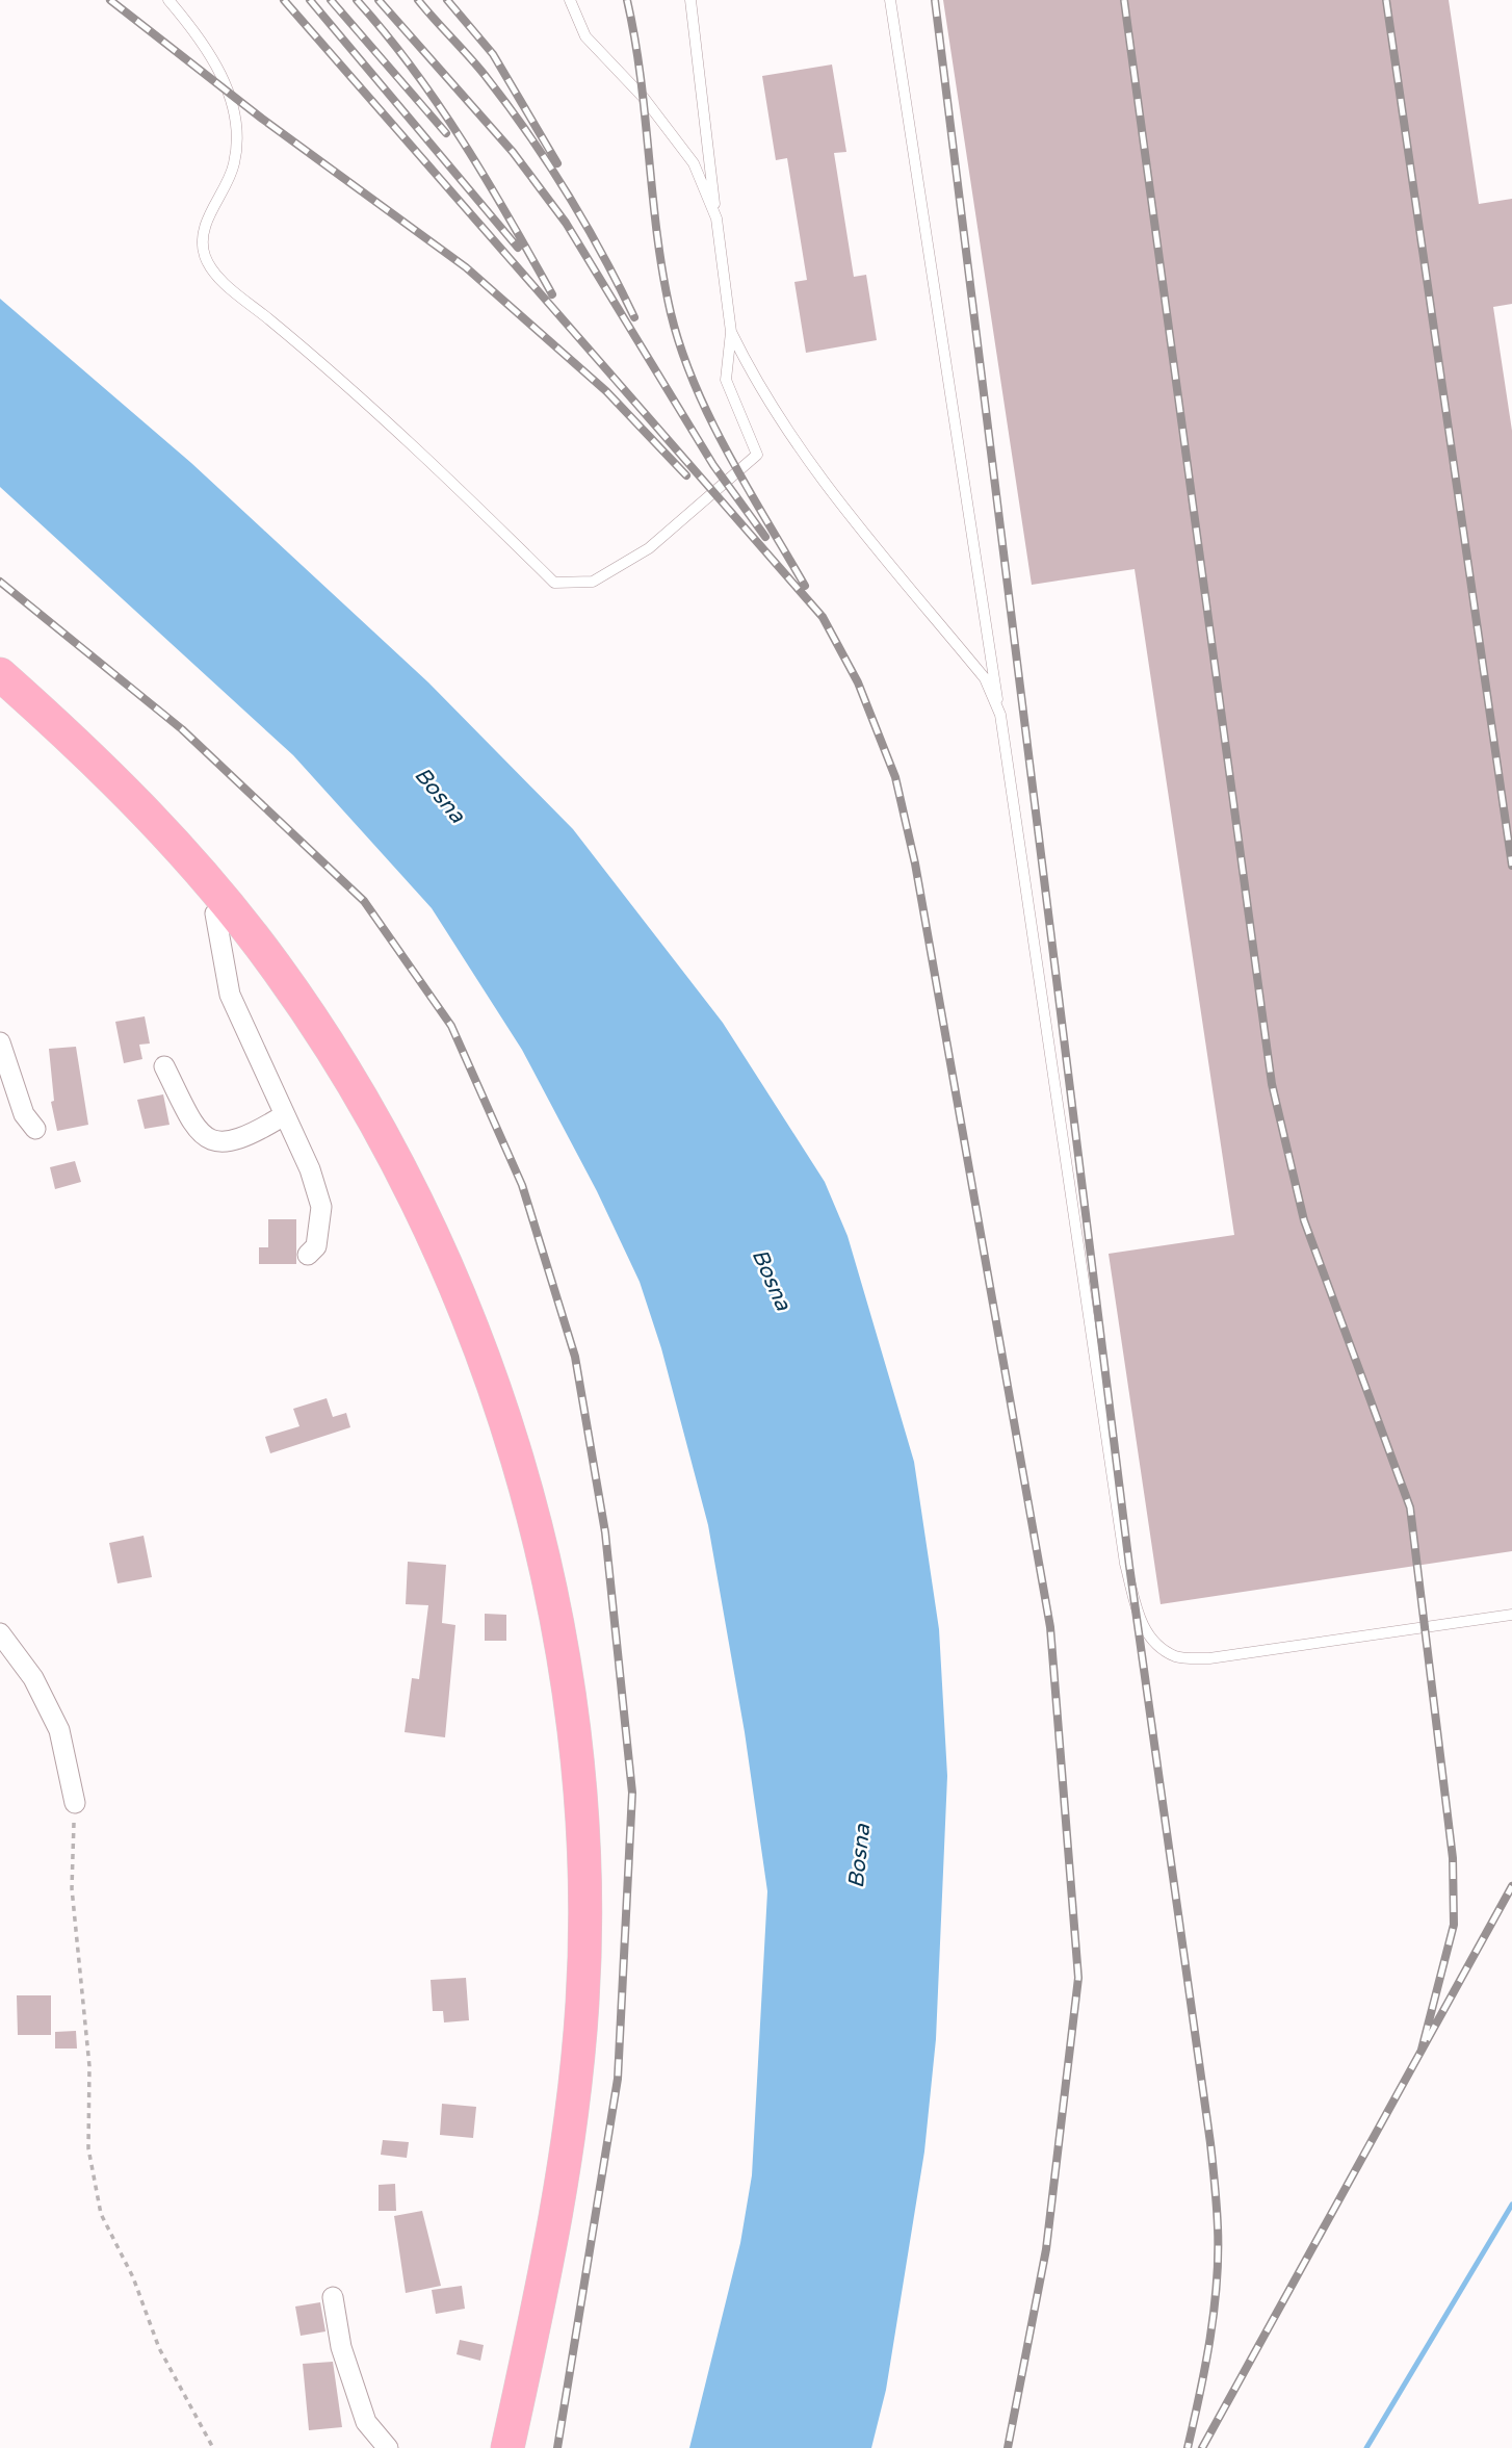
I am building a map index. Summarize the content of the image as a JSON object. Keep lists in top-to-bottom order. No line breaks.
{"water":["Bosna"]}
